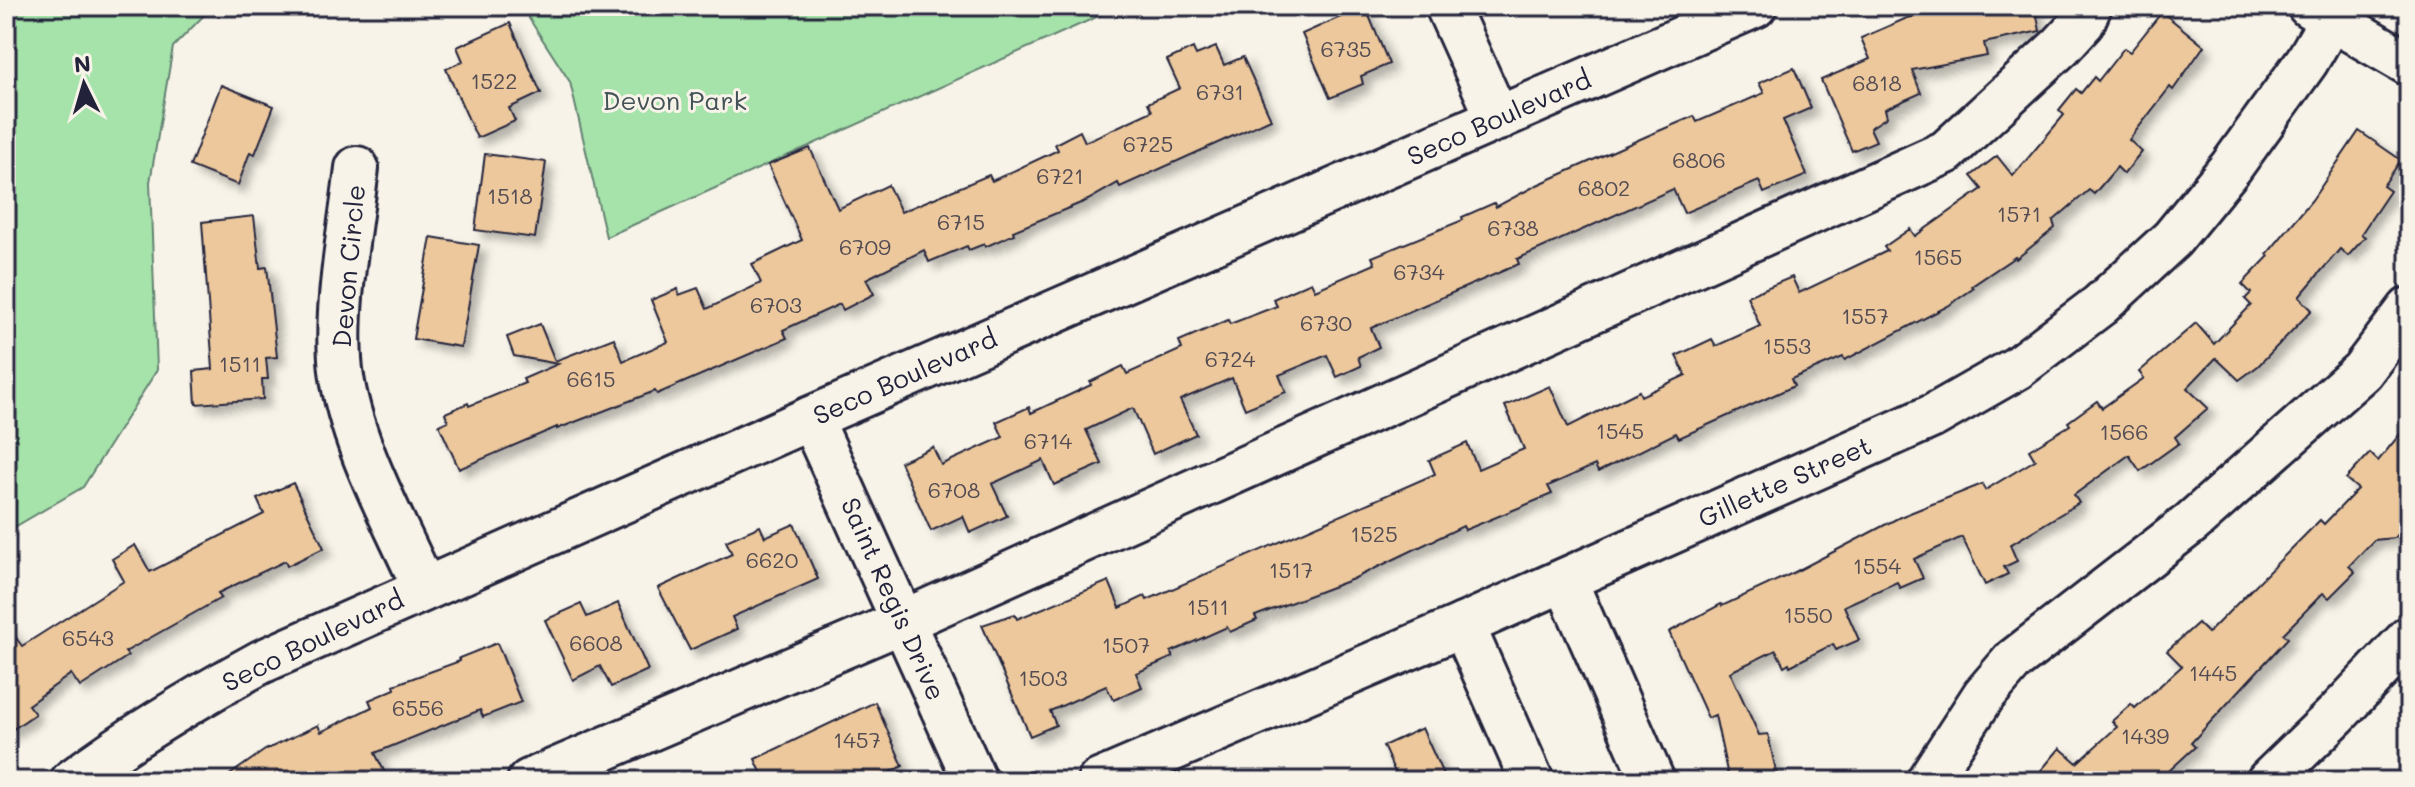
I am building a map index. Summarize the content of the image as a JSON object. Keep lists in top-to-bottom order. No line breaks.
{"streets":{"street":["Seco Boulevard","Devon Circle","Gillette Street","Saint Regis Drive"]},"crossings":[["Seco Boulevard","Devon Circle"],["Seco Boulevard","Saint Regis Drive"]],"parks":["Devon Park"],"house_numbers":["6735","1522","6818","6731","6725","6806","6721","6802","1518","1571","6715","6738","6709","1565","6734","6703","1557","6730","1553","6724","1511","6615","1545","1566","6714","6708","1525","6620","1554","1517","1511","1550","6543","6608","1507","1445","1503","6556","1439","1457"],"north":"top"}
